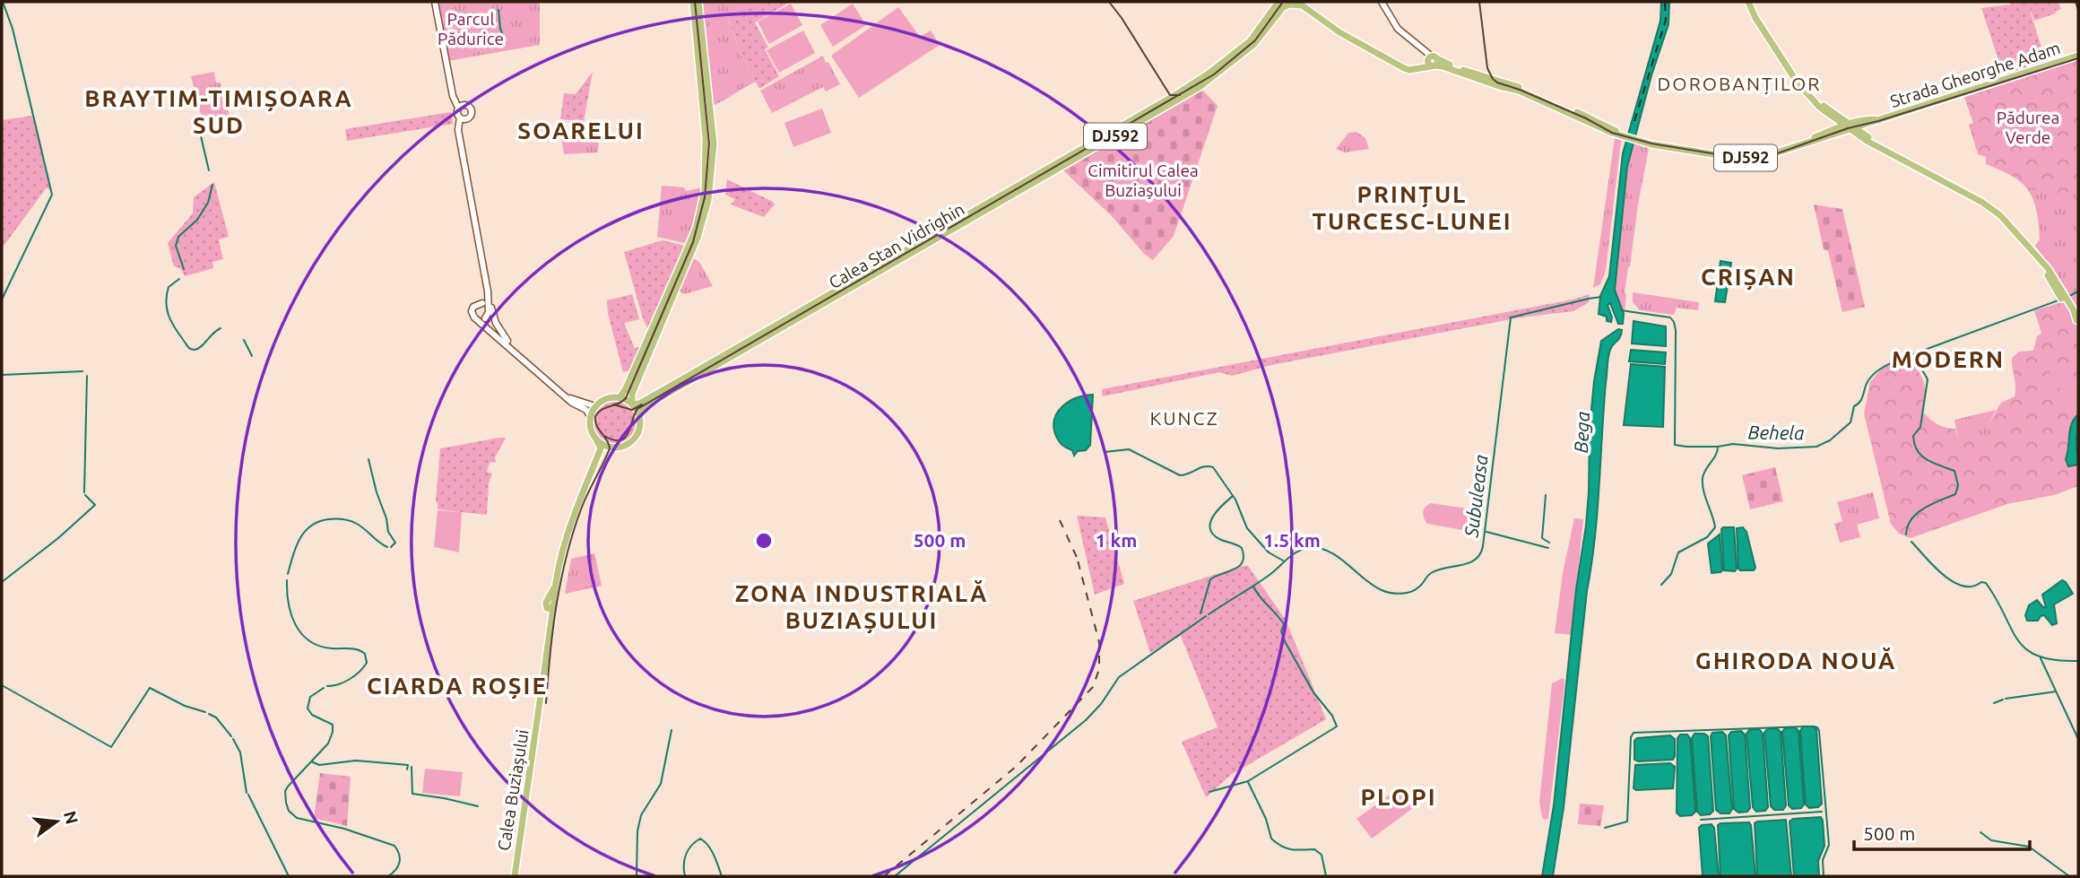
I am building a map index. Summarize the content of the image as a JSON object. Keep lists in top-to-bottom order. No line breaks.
{"streets":{"main road":["Strada Gheorghe Adam","DJ592","Calea Stan Vidrighin","Calea Buziașului"]},"crossings":[["Strada Gheorghe Adam","DJ592"],["DJ592","Calea Stan Vidrighin"]],"districts":["DOROBANȚILOR","BRAYTIM-TIMIȘOARA SUD","SOARELUI","PRINȚUL TURCESC-LUNEI","CRIȘAN","MODERN","KUNCZ","ZONA INDUSTRIALĂ BUZIAȘULUI","GHIRODA NOUĂ","CIARDA ROȘIE","PLOPI"],"water":["Bega","Behela","Subuleasa"],"parks":["Parcul Pădurice","Pădurea Verde","Cimitirul Calea Buziașului"],"scale_bar":"500 m","north":"right","rings":["500 m","1 km","1.5 km"]}
